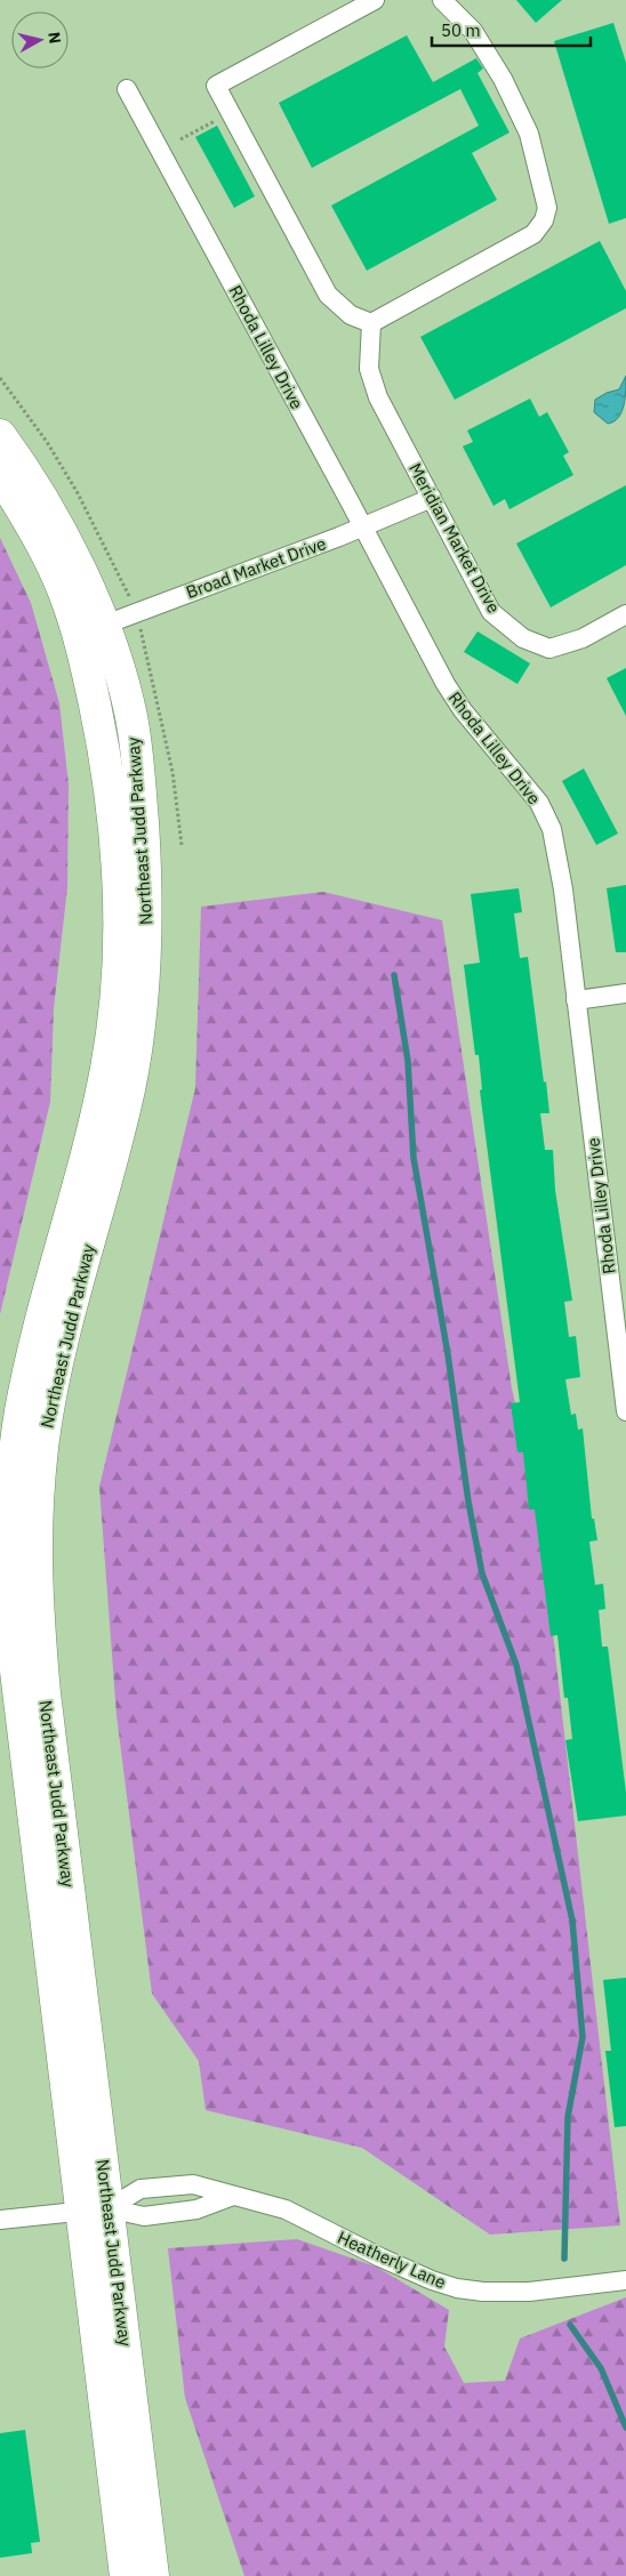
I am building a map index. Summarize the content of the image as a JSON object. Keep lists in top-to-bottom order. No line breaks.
{"streets":{"highway":["Northeast Judd Parkway"],"street":["Rhoda Lilley Drive","Meridian Market Drive","Broad Market Drive","Heatherly Lane"]},"crossings":[["Rhoda Lilley Drive","Broad Market Drive"],["Meridian Market Drive","Broad Market Drive"],["Broad Market Drive","Northeast Judd Parkway"],["Northeast Judd Parkway","Heatherly Lane"]],"scale_bar":"50 m","north":"right"}
